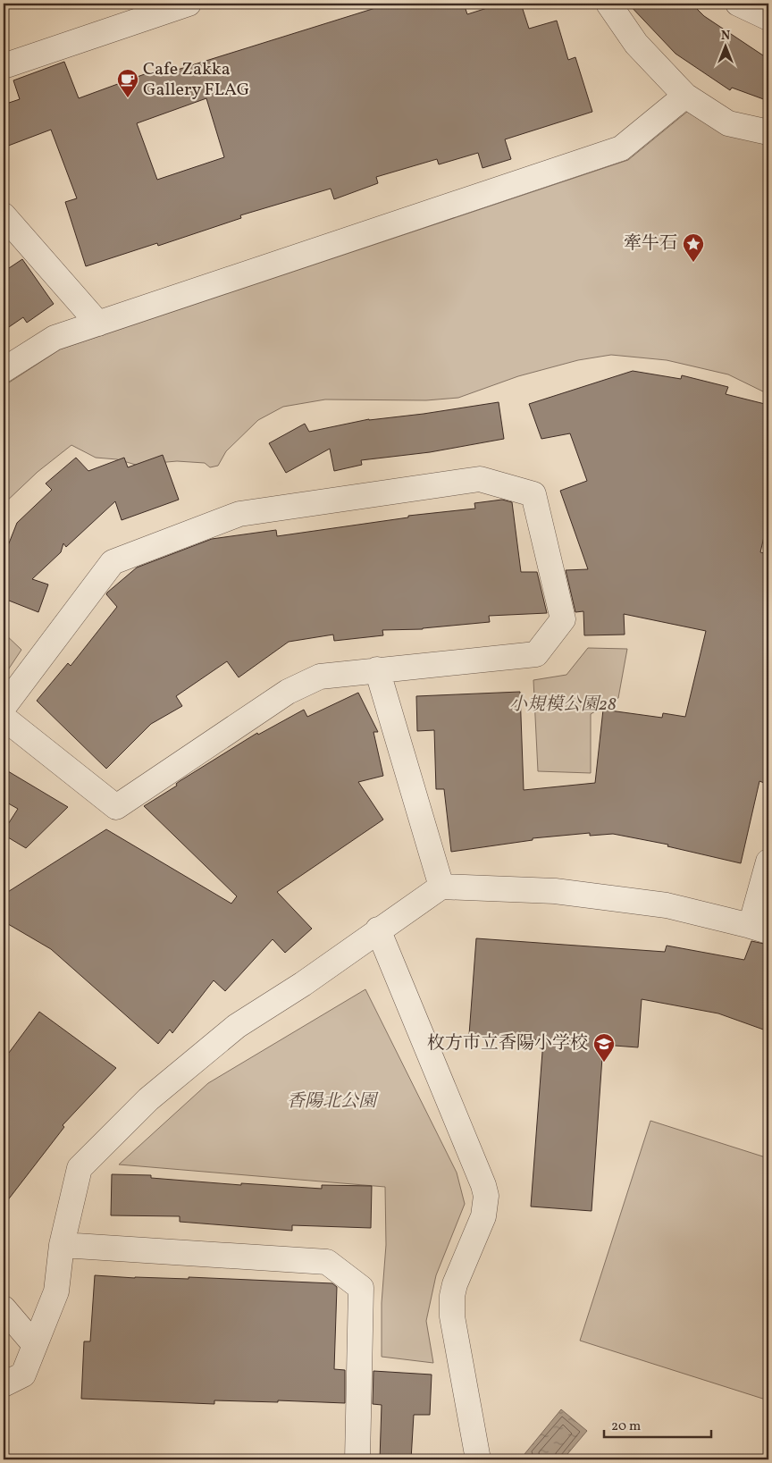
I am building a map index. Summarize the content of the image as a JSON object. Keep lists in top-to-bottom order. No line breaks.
{"parks":["小規模公園28","香陽北公園"],"places":{"cafe":["Cafe Zakka Gallery FLAG"],"place":["牽牛石"],"school or university":["枚方市立香陽小学校"]},"scale_bar":"20 m","north":"top"}
